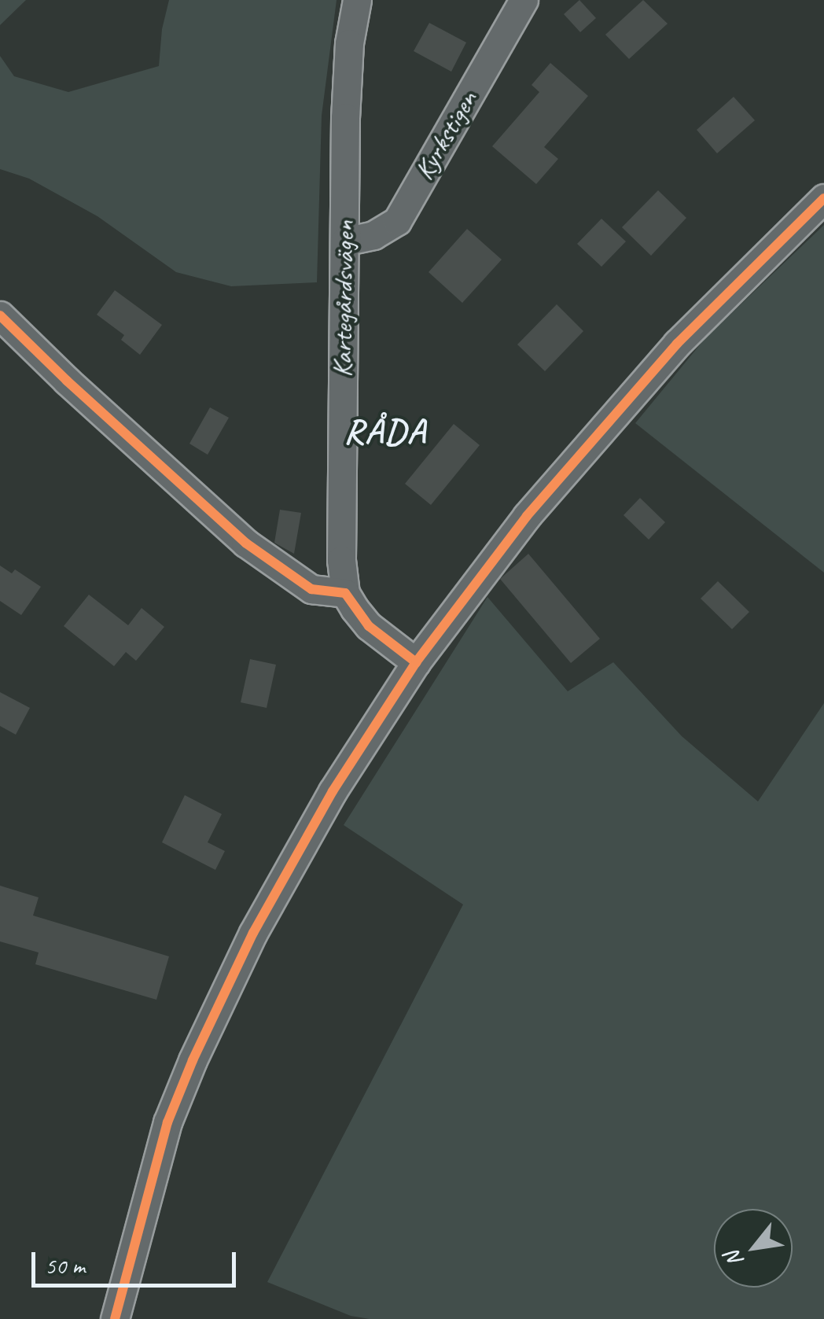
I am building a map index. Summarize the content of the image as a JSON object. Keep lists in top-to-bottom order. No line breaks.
{"streets":{"street":["Kyrkstigen","Kartegårdsvägen"]},"crossings":[["Kyrkstigen","Kartegårdsvägen"]],"districts":["RÅDA"],"scale_bar":"50 m","north":"bottom left"}
